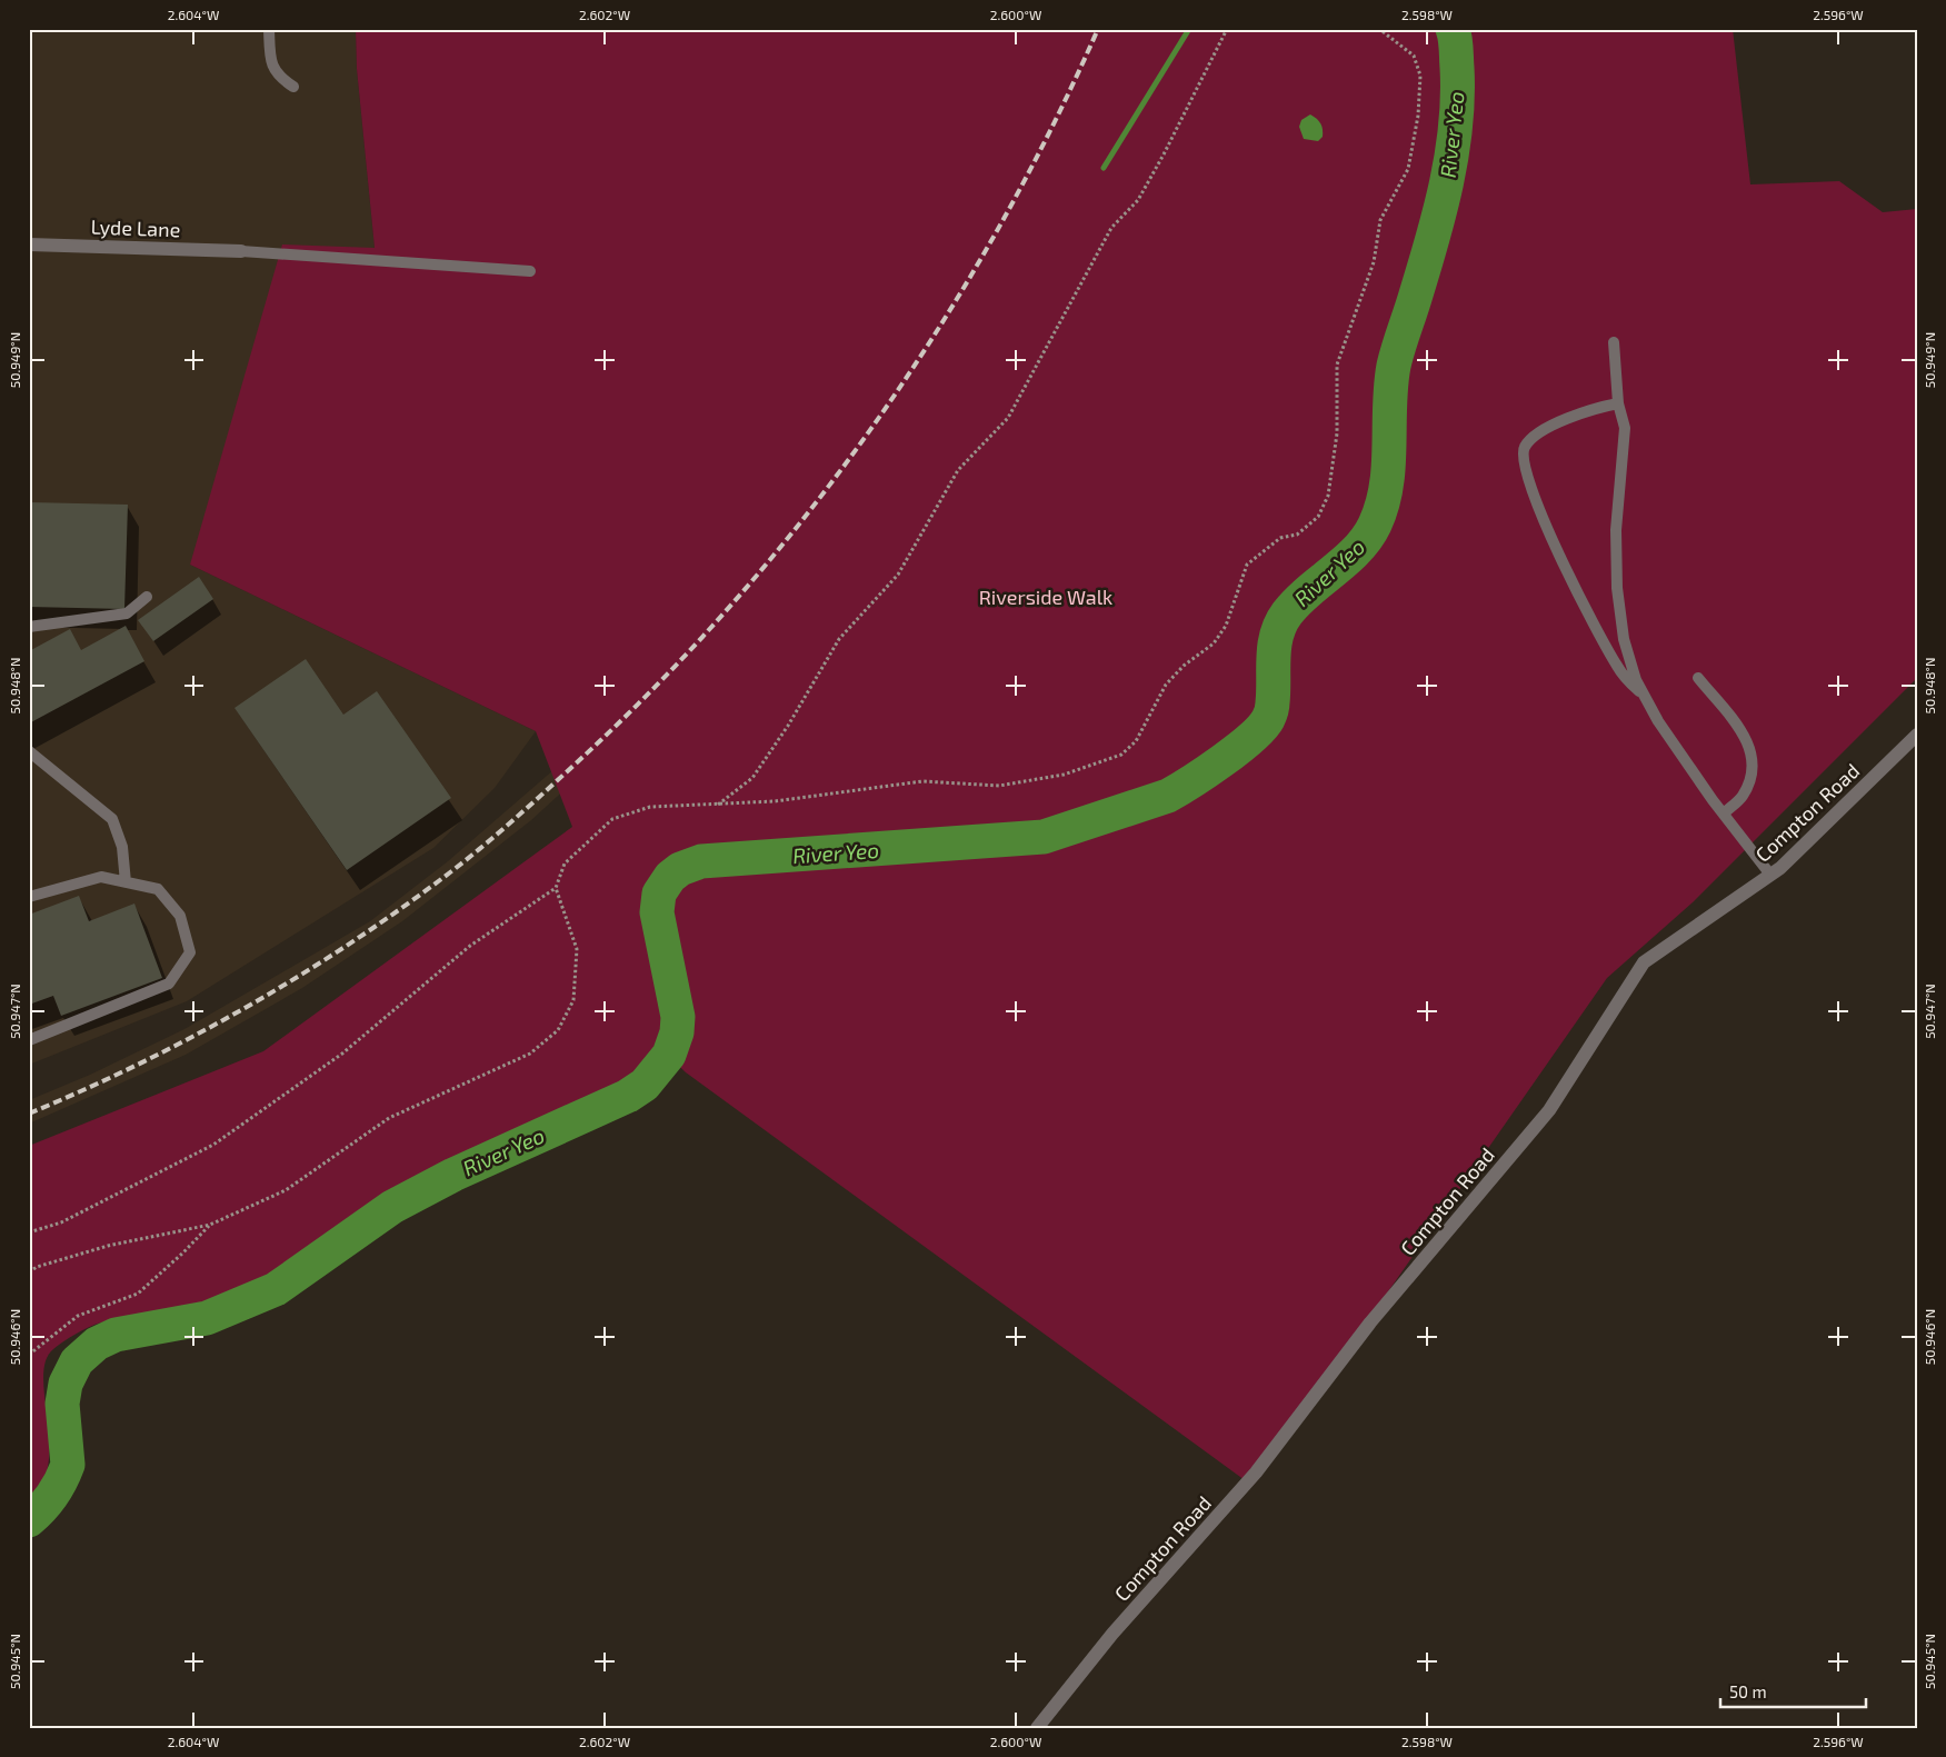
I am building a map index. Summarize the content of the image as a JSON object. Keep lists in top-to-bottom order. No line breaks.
{"streets":{"street":["Lyde Lane","Compton Road"]},"water":["River Yeo"],"parks":["Riverside Walk"],"scale_bar":"50 m","coordinates":["2.604°W","2.602°W","2.600°W","2.598°W","2.596°W","50.949°N","50.948°N","50.947°N","50.946°N","50.945°N"]}
